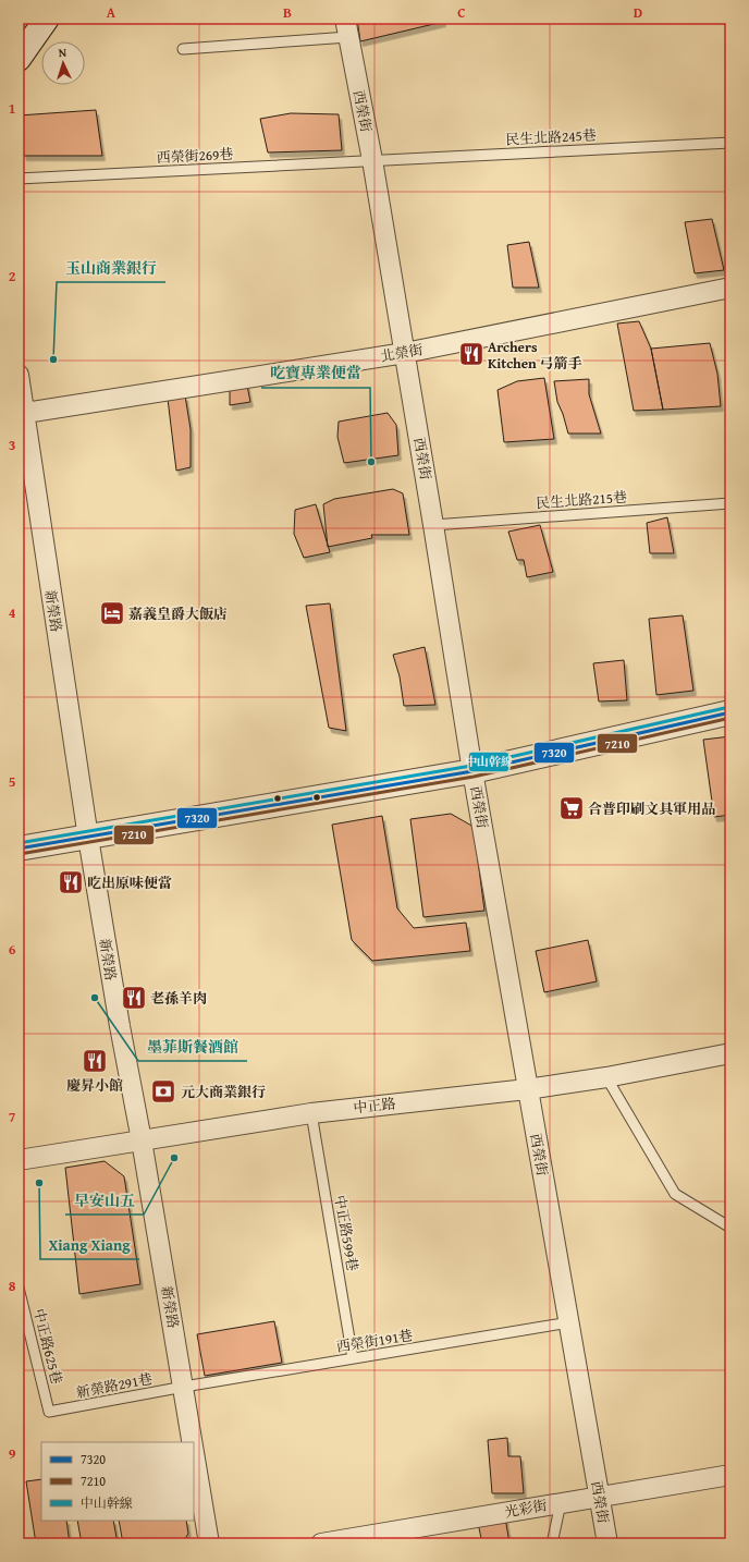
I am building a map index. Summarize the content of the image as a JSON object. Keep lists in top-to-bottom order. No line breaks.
{"streets":{"street":["西榮街","北榮街","新榮路","中正路","光彩街"],"lane":["民生北路245巷","西榮街269巷","民生北路215巷","中正路599巷","西榮街191巷","中正路625巷","新榮路291巷"]},"crossings":[["西榮街","民生北路245巷"],["西榮街","西榮街269巷"],["西榮街","北榮街"],["西榮街","民生北路215巷"],["西榮街","中正路"],["西榮街","西榮街191巷"],["西榮街","光彩街"],["民生北路245巷","西榮街269巷"],["北榮街","新榮路"],["新榮路","中正路"],["新榮路","西榮街191巷"],["新榮路","新榮路291巷"],["中正路","中正路599巷"],["中正路599巷","西榮街191巷"],["西榮街191巷","新榮路291巷"],["中正路625巷","新榮路291巷"]],"places":{"restaurant":["Archers Kitchen 弓箭手","吃出原味便當","老孫羊肉","慶昇小館"],"other":["玉山商業銀行","吃寶專業便當","墨菲斯餐酒館","早安山五","Xiang Xiang"],"hotel":["嘉義皇爵大飯店"],"supermarket":["合普印刷文具軍用品"],"bank":["元大商業銀行"]},"lines":["transit line 中山幹線","transit line 7320","transit line 7210"],"legend":["7320","7210","中山幹線"],"north":"top","grid":{"columns":["A","B","C","D"],"rows":["1","2","3","4","5","6","7","8","9"]}}
